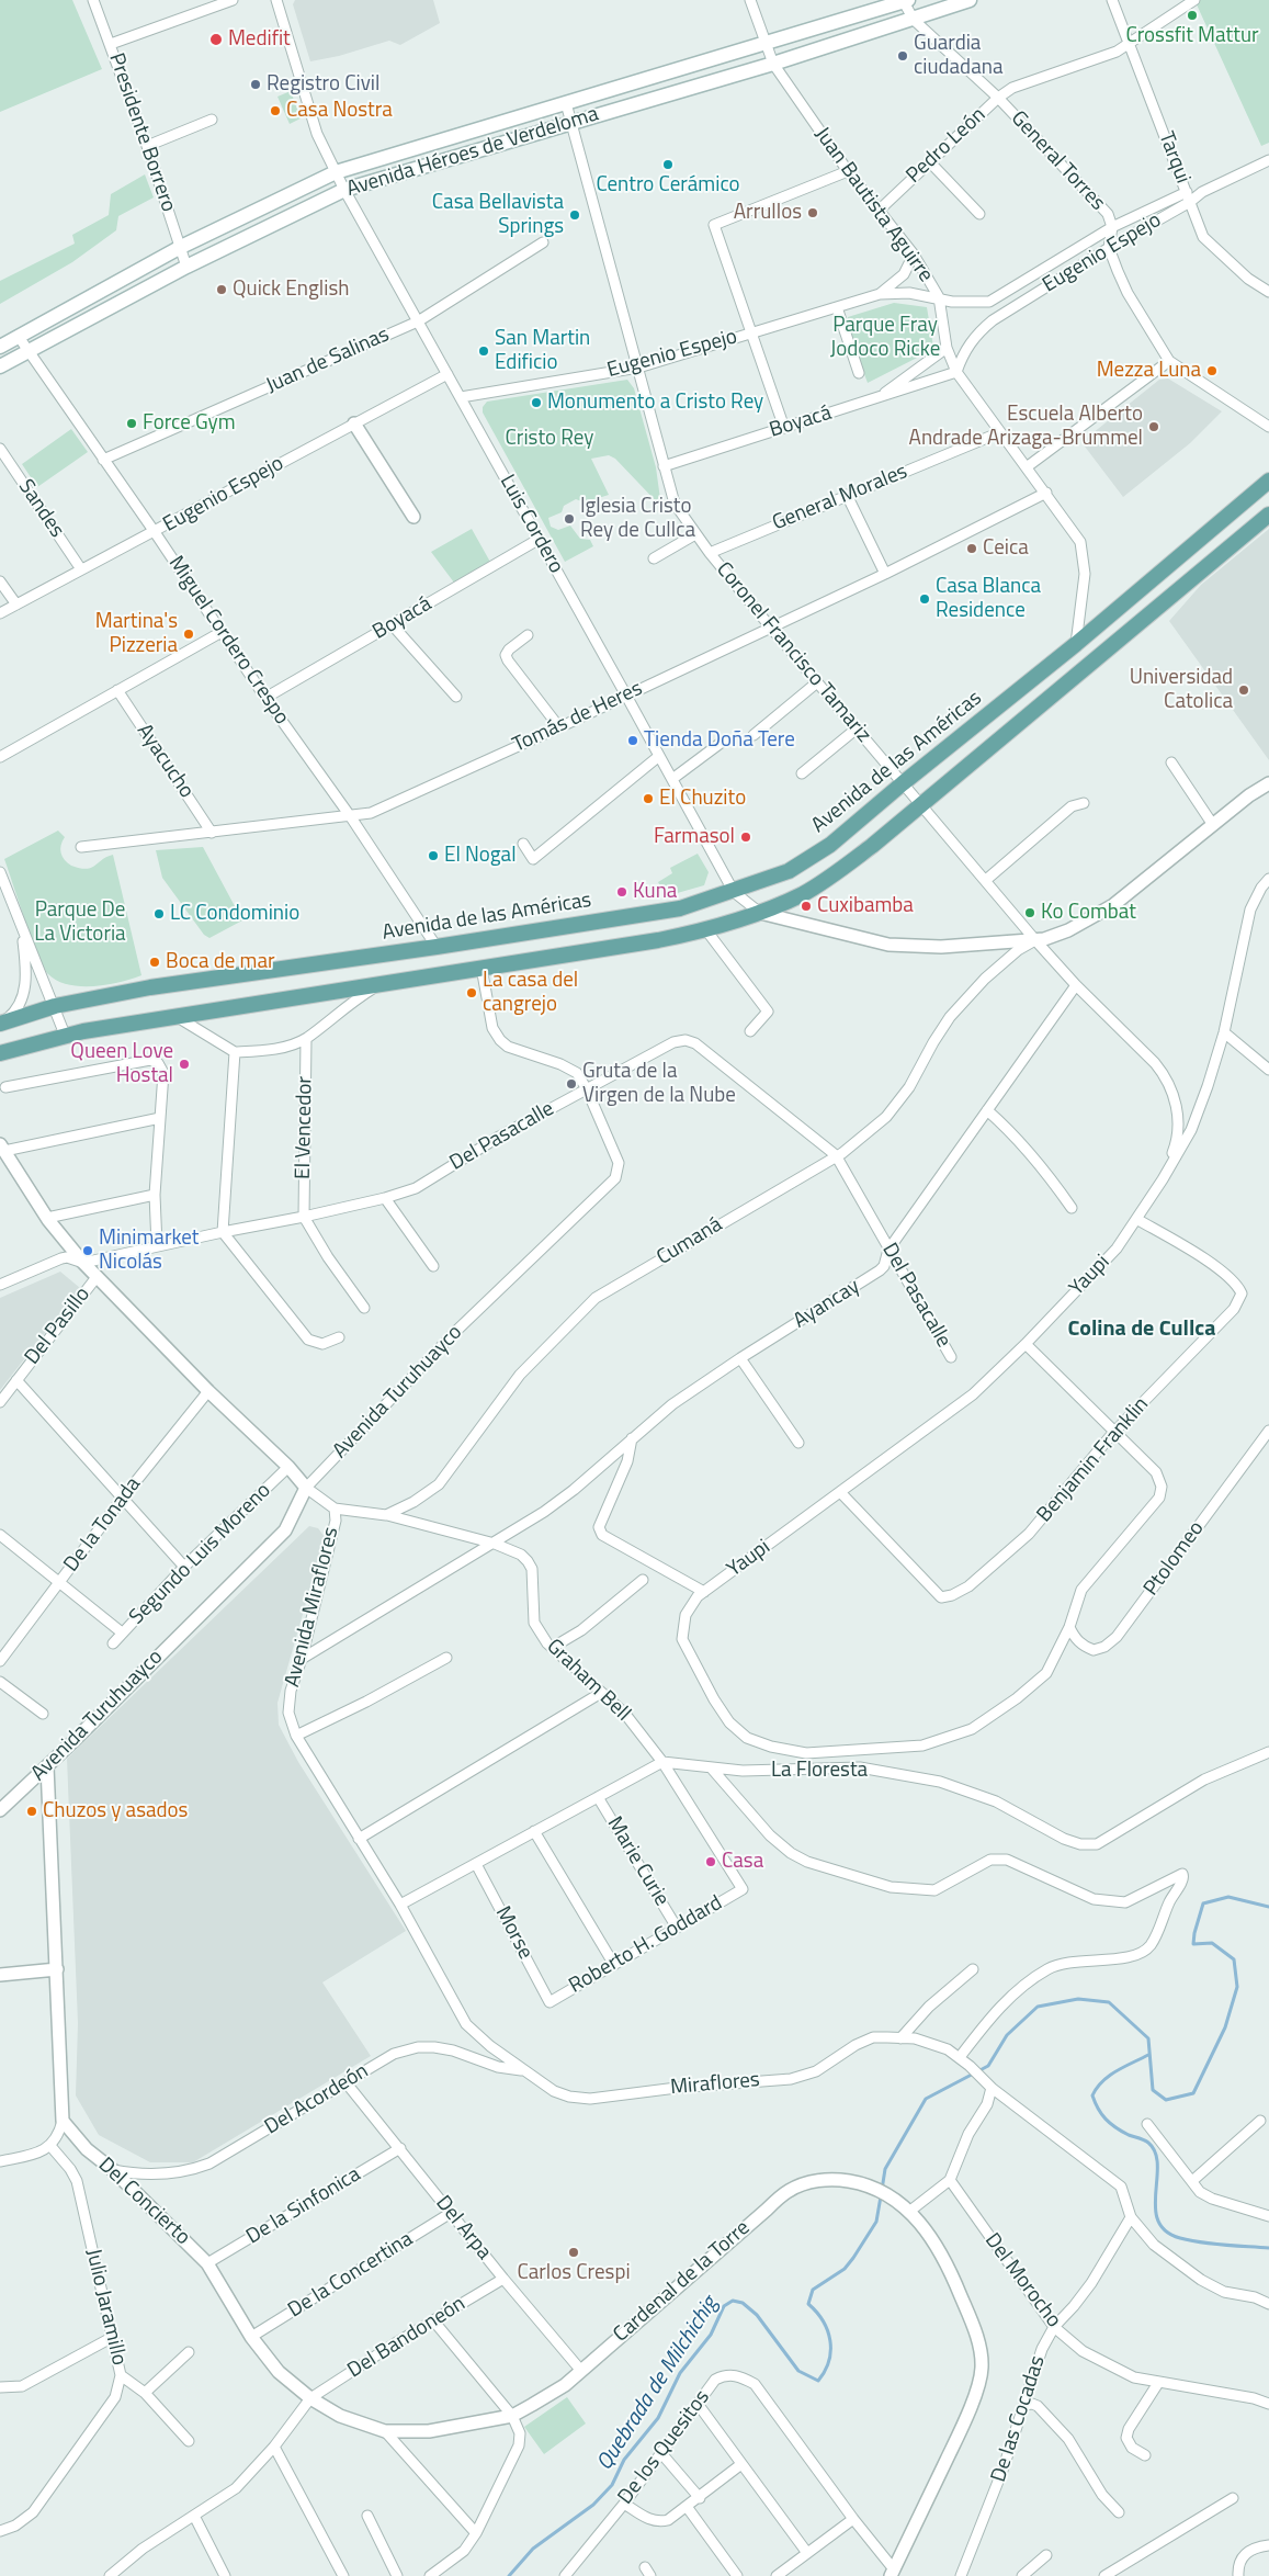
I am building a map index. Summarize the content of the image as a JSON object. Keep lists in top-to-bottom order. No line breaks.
{"streets":{"main road":["Avenida Héroes de Verdeloma","Avenida de las Américas"],"street":["Presidente Borrero","Pedro León","Tarqui","General Torres","Juan Bautista Aguirre","Eugenio Espejo","Juan de Salinas","Boyacá","General Morales","Sandes","Luis Cordero","Miguel Cordero Crespo","Coronel Francisco Tamariz","Tomás de Heres","Ayacucho","El Vencedor","Del Pasacalle","Cumaná","Yaupi","Ayancay","Del Pasillo","Avenida Turuhuayco","Benjamin Franklin","De la Tonada","Segundo Luis Moreno","Ptolomeo","Avenida Miraflores","Graham Bell","La Floresta","Marie Curie","Morse","Roberto H. Goddard","Miraflores","Del Acordeón","Del Concierto","De la Sinfonica","Del Arpa","De la Concertina","Del Morocho","Cardenal de la Torre","Julio Jaramillo","Del Bandoneón","De las Cocadas","De los Quesitos"]},"crossings":[["Presidente Borrero","Avenida Héroes de Verdeloma"],["Pedro León","Tarqui"],["Pedro León","General Torres"],["Pedro León","Juan Bautista Aguirre"],["Avenida Héroes de Verdeloma","General Torres"],["Avenida Héroes de Verdeloma","Juan Bautista Aguirre"],["Avenida Héroes de Verdeloma","Luis Cordero"],["Avenida Héroes de Verdeloma","Miguel Cordero Crespo"],["Avenida Héroes de Verdeloma","Coronel Francisco Tamariz"],["Tarqui","Eugenio Espejo"],["General Torres","Eugenio Espejo"],["Juan Bautista Aguirre","Eugenio Espejo"],["Juan Bautista Aguirre","Boyacá"],["Juan Bautista Aguirre","General Morales"],["Juan Bautista Aguirre","Tomás de Heres"],["Juan Bautista Aguirre","Avenida de las Américas"],["Eugenio Espejo","Boyacá"],["Eugenio Espejo","Sandes"],["Eugenio Espejo","Luis Cordero"],["Eugenio Espejo","Miguel Cordero Crespo"],["Eugenio Espejo","Coronel Francisco Tamariz"],["Juan de Salinas","Luis Cordero"],["Juan de Salinas","Miguel Cordero Crespo"],["Boyacá","Luis Cordero"],["Boyacá","Miguel Cordero Crespo"],["Boyacá","Coronel Francisco Tamariz"],["General Morales","Coronel Francisco Tamariz"],["Luis Cordero","Tomás de Heres"],["Luis Cordero","Avenida de las Américas"],["Miguel Cordero Crespo","Tomás de Heres"],["Miguel Cordero Crespo","Avenida de las Américas"],["Coronel Francisco Tamariz","Tomás de Heres"],["Coronel Francisco Tamariz","Avenida de las Américas"],["Coronel Francisco Tamariz","Cumaná"],["Coronel Francisco Tamariz","Yaupi"],["Coronel Francisco Tamariz","Ayancay"],["Tomás de Heres","Ayacucho"],["El Vencedor","Del Pasacalle"],["Del Pasacalle","Cumaná"],["Del Pasacalle","Ayancay"],["Del Pasacalle","Avenida Turuhuayco"],["Del Pasacalle","Avenida Miraflores"],["Cumaná","Graham Bell"],["Yaupi","Benjamin Franklin"],["Ayancay","Avenida Miraflores"],["Ayancay","Graham Bell"],["Del Pasillo","Avenida Miraflores"],["Avenida Turuhuayco","Avenida Miraflores"],["De la Tonada","Avenida Miraflores"],["Segundo Luis Moreno","Avenida Miraflores"],["Avenida Miraflores","Miraflores"],["Graham Bell","La Floresta"],["Graham Bell","Roberto H. Goddard"],["Marie Curie","Roberto H. Goddard"],["Morse","Roberto H. Goddard"],["Miraflores","Del Acordeón"],["Del Acordeón","Del Concierto"],["Del Acordeón","Del Arpa"],["Del Concierto","De la Sinfonica"],["Del Concierto","De la Concertina"],["Del Concierto","Cardenal de la Torre"],["Del Concierto","Del Bandoneón"],["De la Sinfonica","Del Arpa"],["Del Arpa","De la Concertina"],["Del Arpa","Cardenal de la Torre"],["Del Arpa","Del Bandoneón"],["Del Morocho","De las Cocadas"]],"districts":["Colina de Cullca"],"water":["Quebrada de Milchichig"],"parks":["Parque Fray Jodoco Ricke","Cristo Rey","Parque De La Victoria"],"places":["Crossfit Mattur","Medifit","Guardia ciudadana","Registro Civil","Casa Nostra","Centro Cerámico","Arrullos","Casa Bellavista Springs","Quick English","San Martin Edificio","Mezza Luna","Monumento a Cristo Rey","Force Gym","Escuela Alberto Andrade Arizaga-Brummel","Iglesia Cristo Rey de Cullca","Ceica","Casa Blanca Residence","Martina's Pizzeria","Universidad Catolica","Tienda Doña Tere","El Chuzito","Farmasol","El Nogal","Kuna","Cuxibamba","Ko Combat","LC Condominio","Boca de mar","La casa del cangrejo","Queen Love Hostal","Gruta de la Virgen de la Nube","Minimarket Nicolás","Chuzos y asados","Casa","Carlos Crespi"]}
